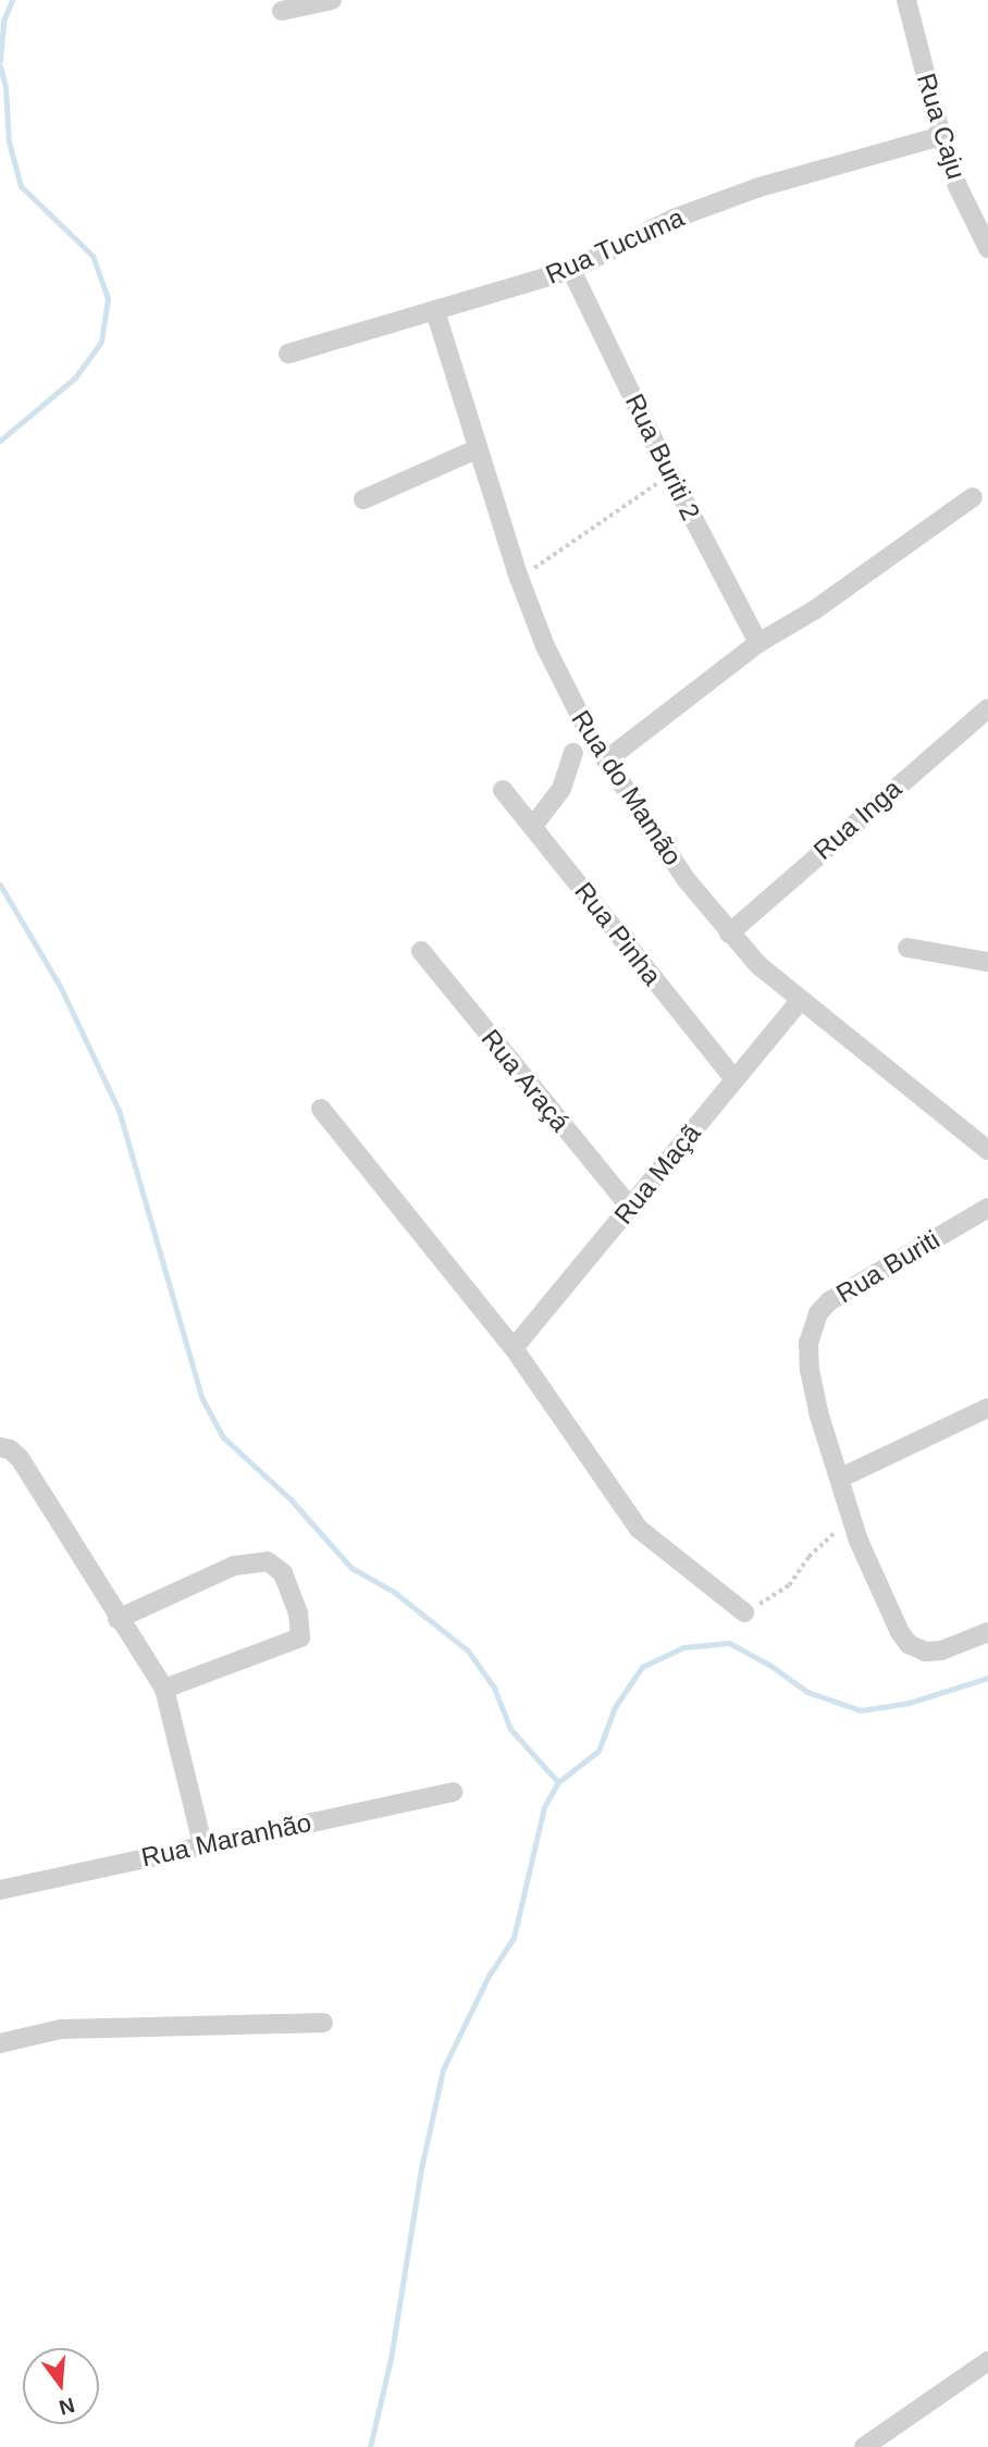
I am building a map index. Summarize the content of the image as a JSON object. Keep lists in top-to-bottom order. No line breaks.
{"streets":{"street":["Rua Caju","Rua Tucuma","Rua Buriti 2","Rua do Mamão","Rua Inga","Rua Pinha","Rua Araçá","Rua Maçã","Rua Buriti","Rua Maranhão"]},"crossings":[["Rua Caju","Rua Tucuma"],["Rua Tucuma","Rua Buriti 2"],["Rua Tucuma","Rua do Mamão"],["Rua do Mamão","Rua Inga"],["Rua do Mamão","Rua Maçã"],["Rua Pinha","Rua Maçã"],["Rua Araçá","Rua Maçã"]],"north":"bottom"}
